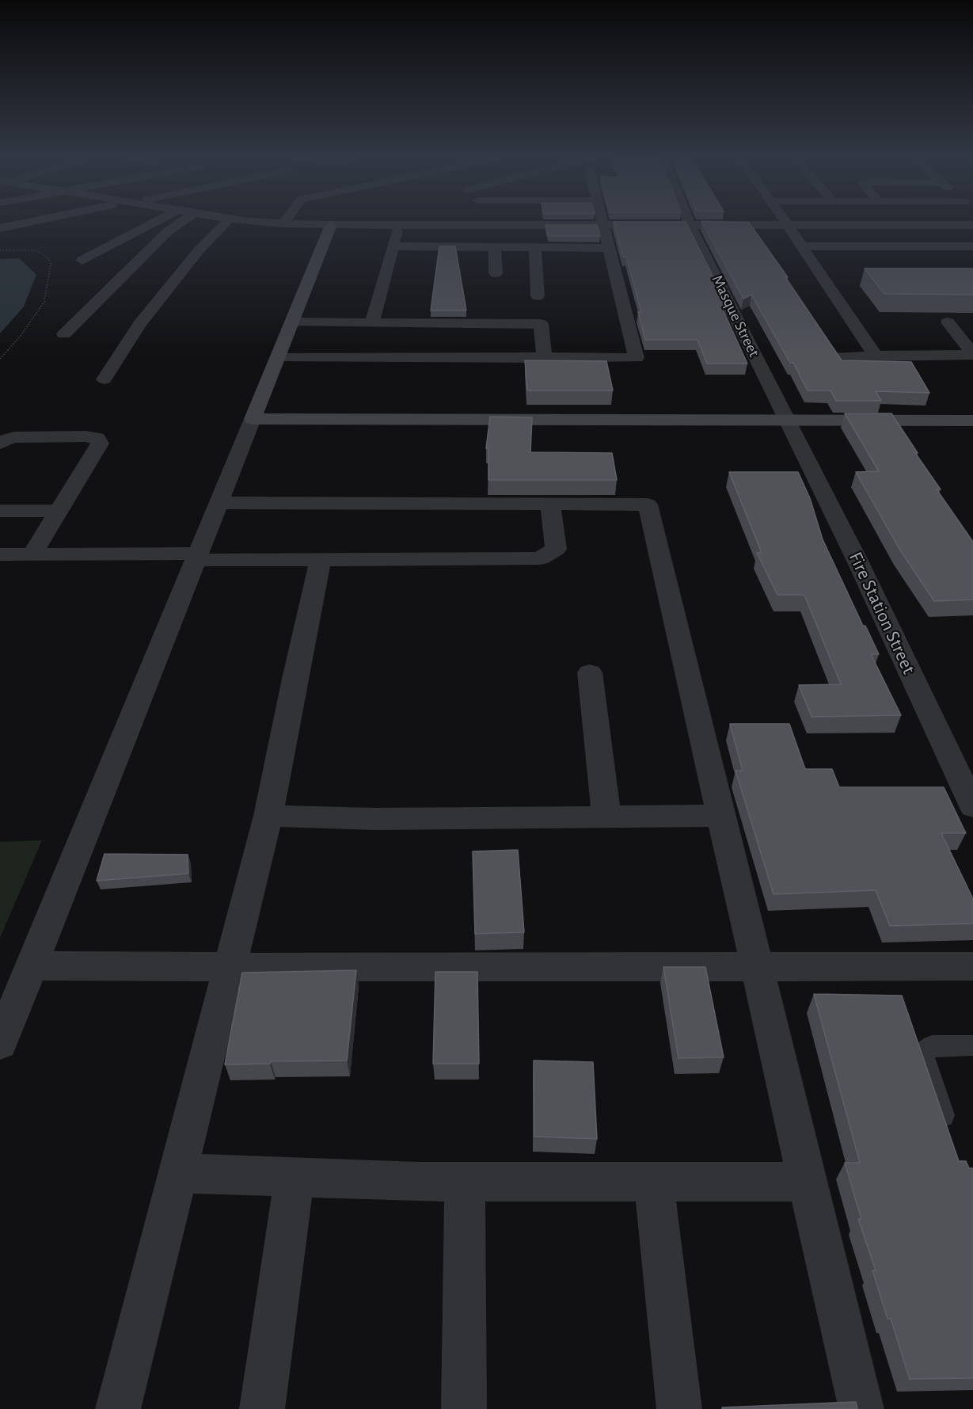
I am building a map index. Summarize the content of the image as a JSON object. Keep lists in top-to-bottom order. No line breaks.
{"streets":{"street":["Masque Street","Fire Station Street"]},"crossings":[["Masque Street","Fire Station Street"]]}
